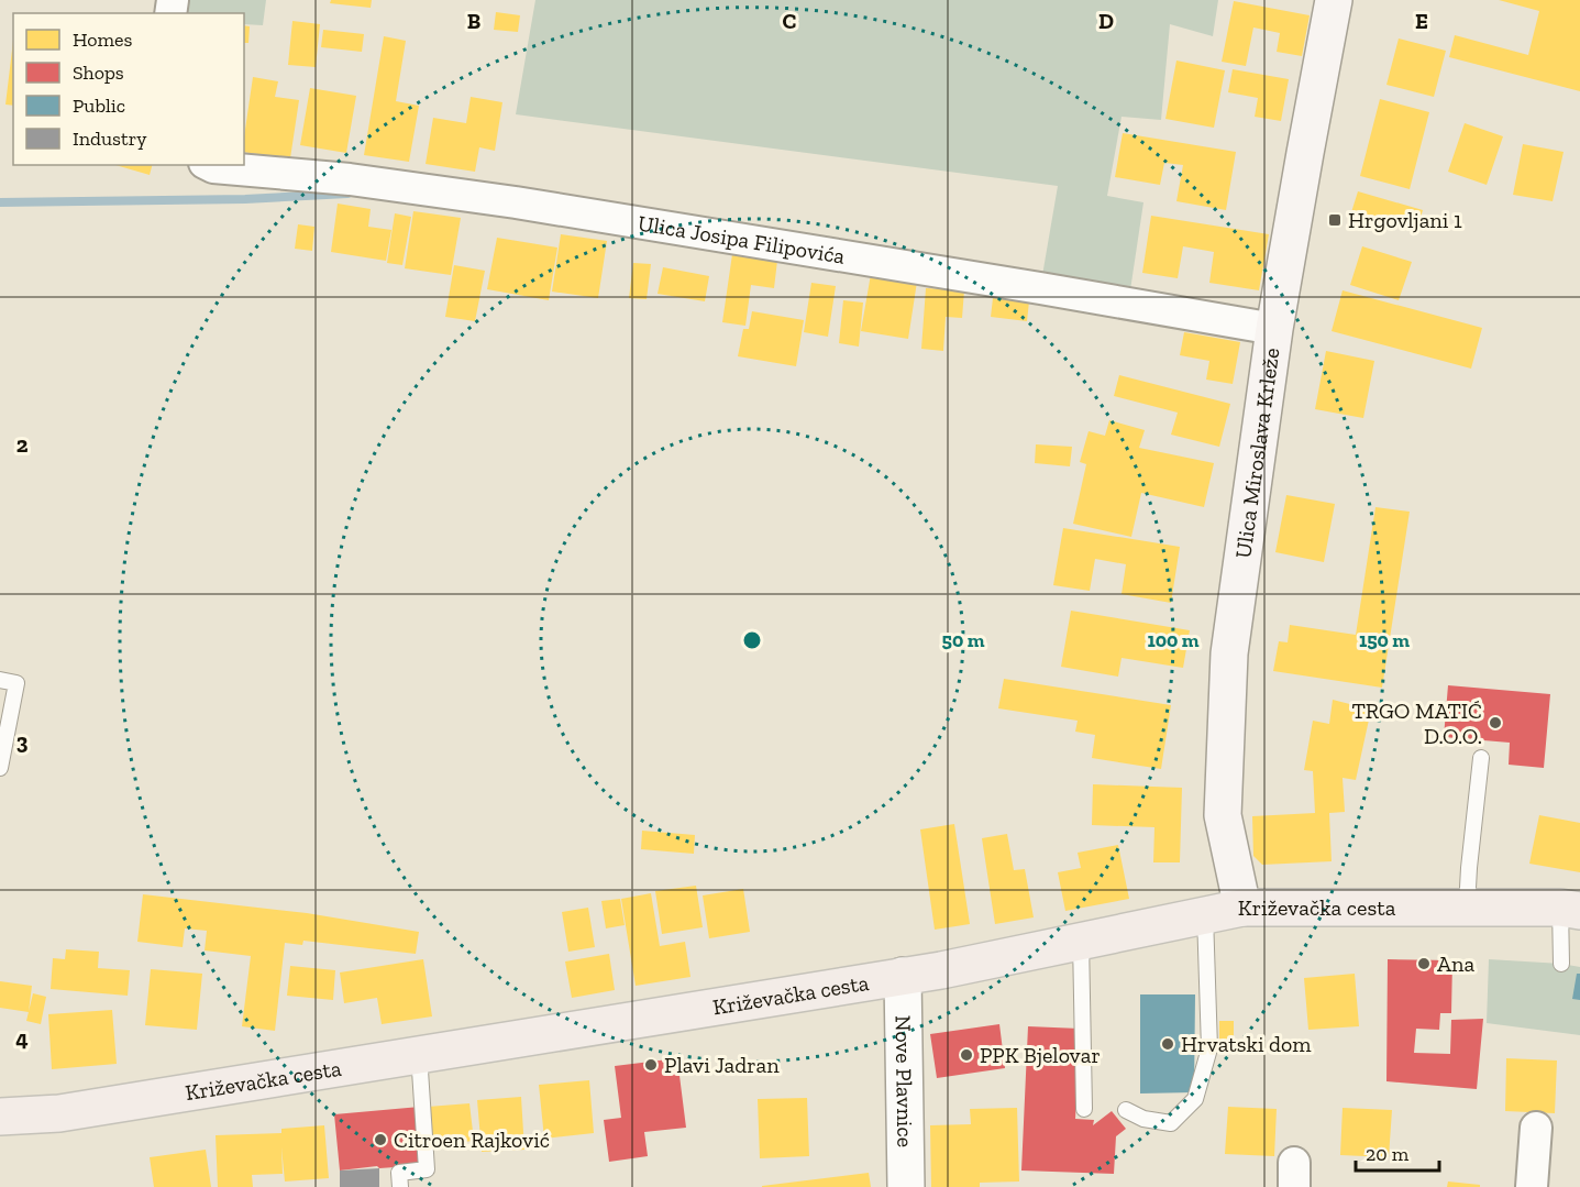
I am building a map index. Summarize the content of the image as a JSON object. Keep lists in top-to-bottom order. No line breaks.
{"streets":{"main road":["Ulica Miroslava Krleže","Križevačka cesta"],"street":["Ulica Josipa Filipovića","Nove Plavnice"]},"crossings":[["Ulica Josipa Filipovića","Ulica Miroslava Krleže"],["Ulica Miroslava Krleže","Križevačka cesta"],["Križevačka cesta","Nove Plavnice"]],"places":{"transit":["Hrgovljani 1"],"other":["TRGO MATIĆ D.O.O.","Ana","Hrvatski dom","PPK Bjelovar","Plavi Jadran","Citroen Rajković"]},"legend":["Homes","Shops","Public","Industry"],"scale_bar":"20 m","grid":{"columns":["B","C","D","E"],"rows":["2","3","4"]},"rings":["50 m","100 m","150 m"]}
